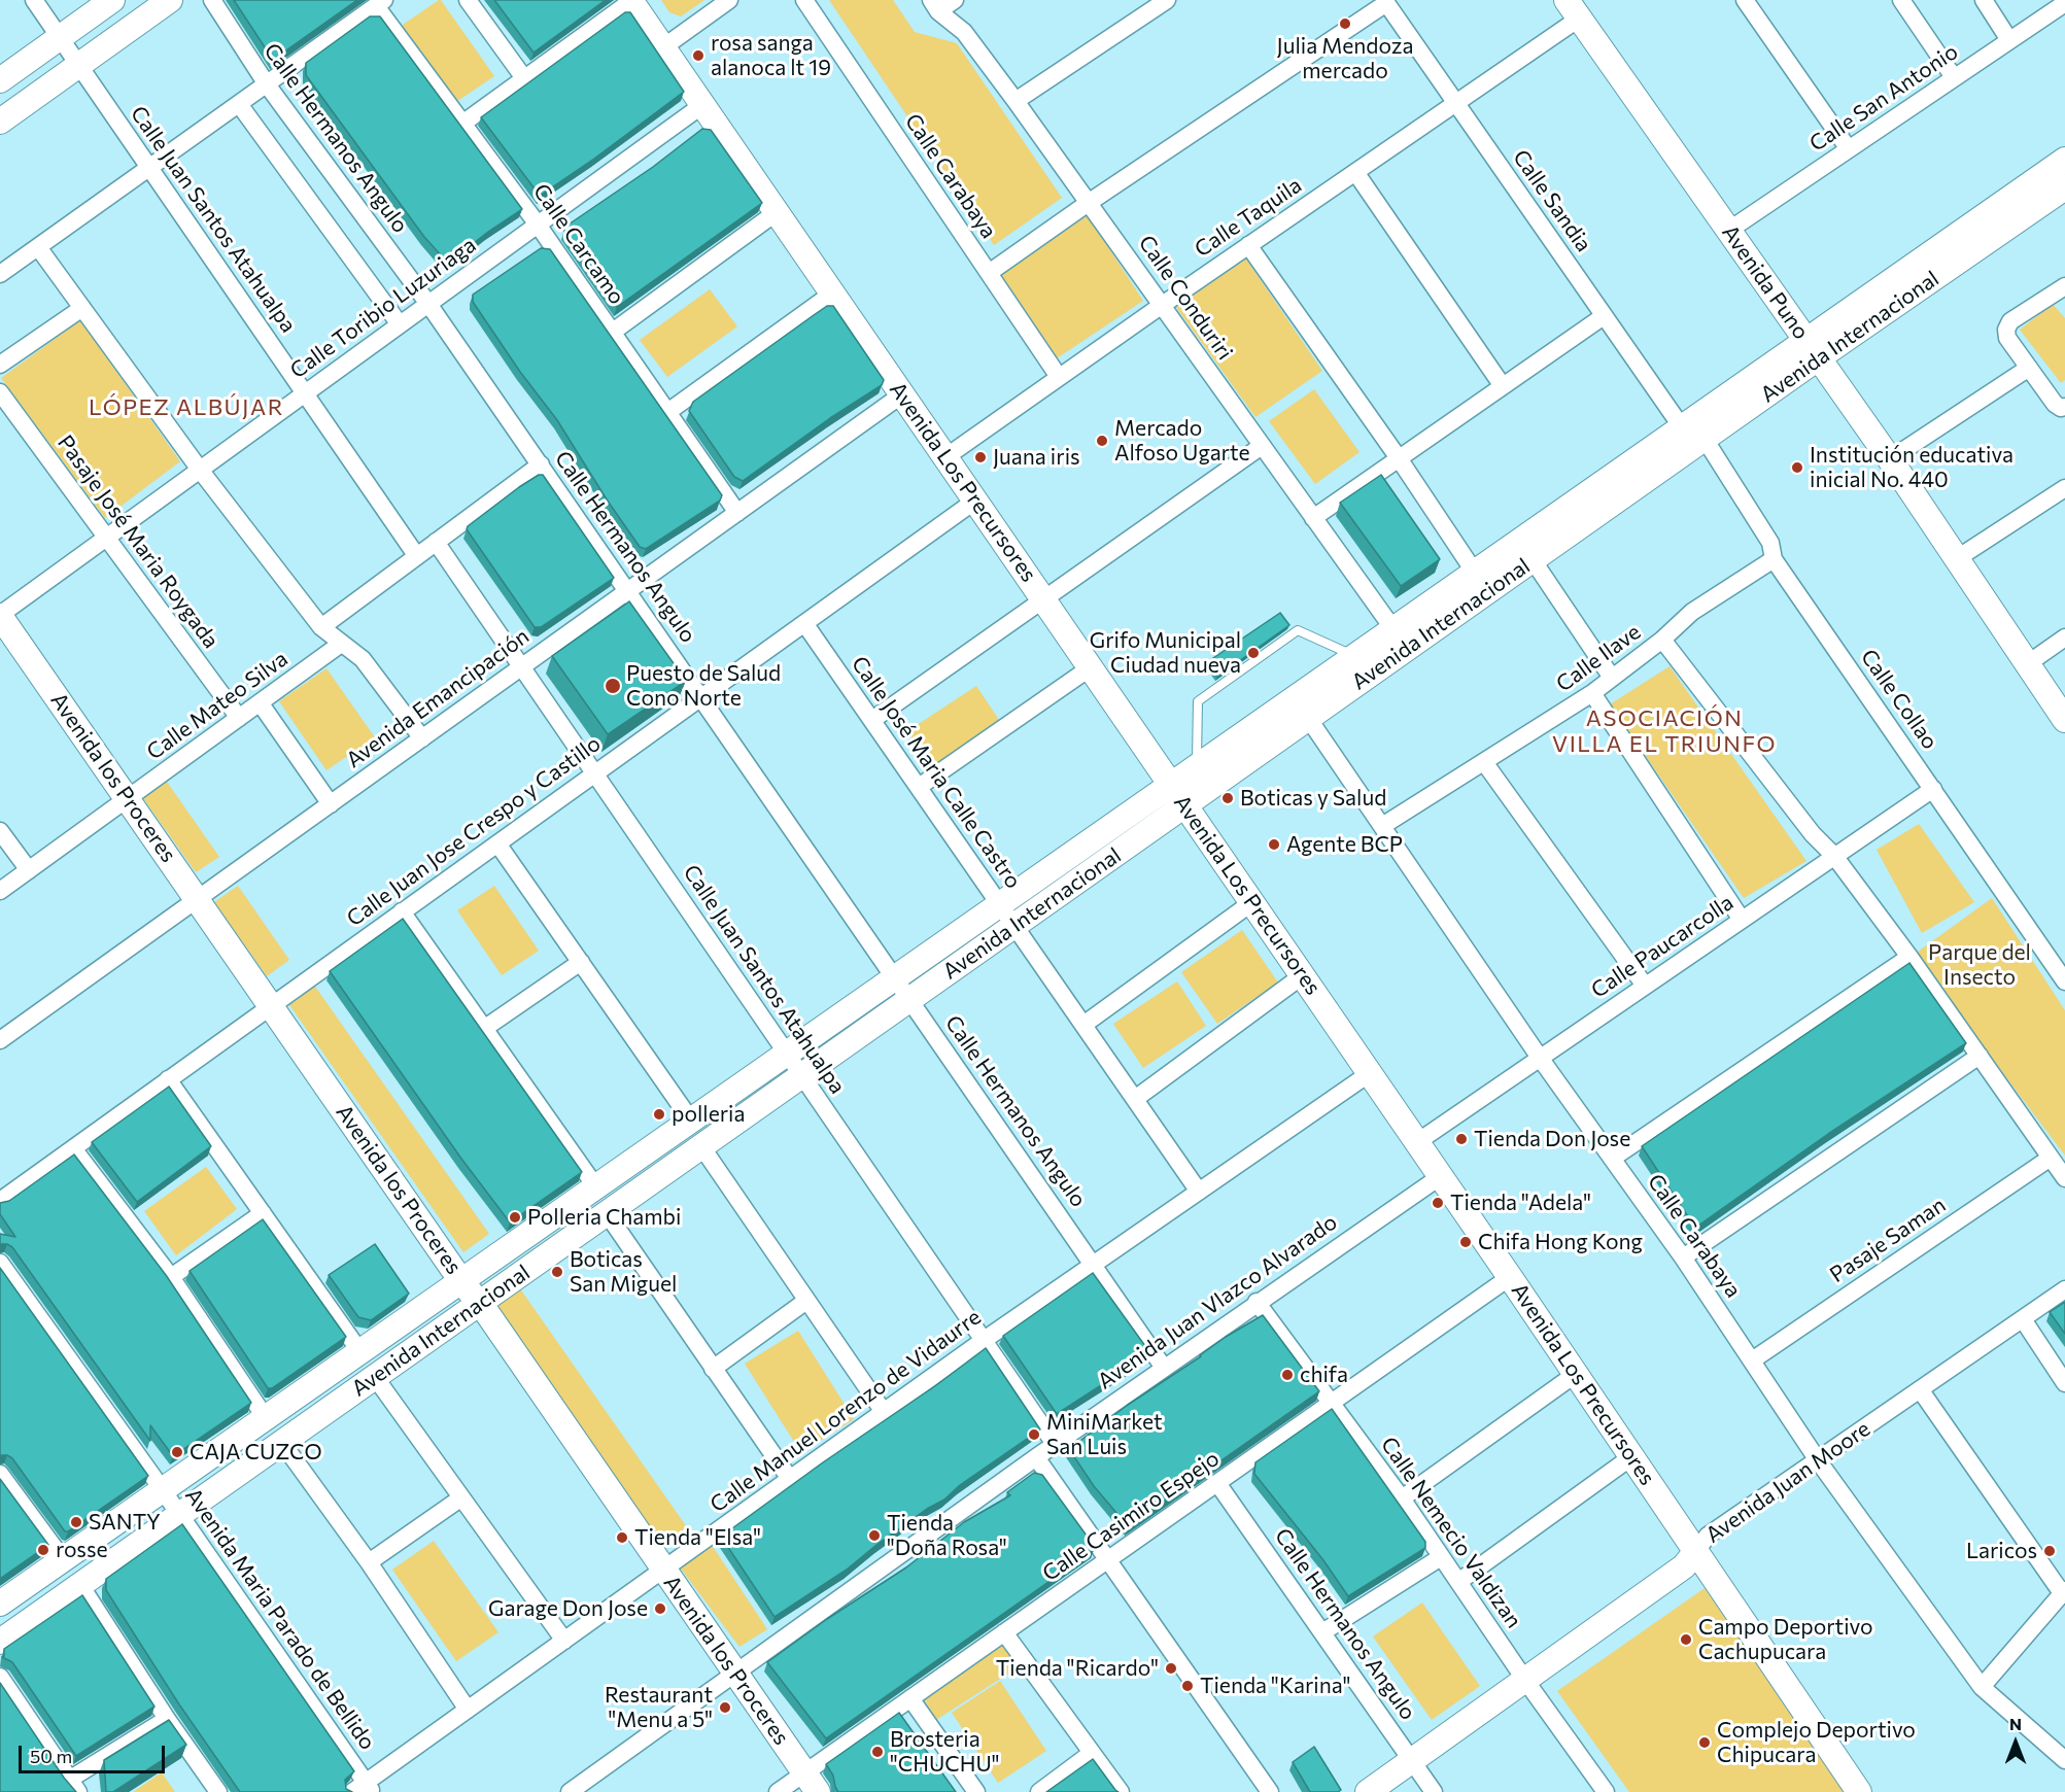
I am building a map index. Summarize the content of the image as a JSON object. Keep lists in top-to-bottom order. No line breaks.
{"streets":{"main road":["Avenida Puno","Avenida Internacional","Avenida Los Precursores","Avenida los Proceres","Avenida Juan Moore"],"street":["Calle San Antonio","Calle Hermanos Angulo","Calle Carabaya","Calle Sandia","Calle Taquila","Calle Juan Santos Atahualpa","Calle Carcamo","Calle Conduriri","Calle Toribio Luzuriaga","Pasaje José Maria Roygada","Calle Ilave","Avenida Emancipación","Calle Collao","Calle Mateo Silva","Calle José Maria Calle Castro","Calle Juan Jose Crespo y Castillo","Calle Paucarcolla","Pasaje Saman","Avenida Juan Vlazco Alvarado","Calle Manuel Lorenzo de Vidaurre","Calle Casimiro Espejo","Calle Nemecio Valdizan","Avenida Maria Parado de Bellido"]},"crossings":[["Calle San Antonio","Avenida Puno"],["Calle Hermanos Angulo","Calle Toribio Luzuriaga"],["Calle Hermanos Angulo","Avenida Internacional"],["Calle Hermanos Angulo","Avenida Emancipación"],["Calle Hermanos Angulo","Calle Juan Jose Crespo y Castillo"],["Calle Hermanos Angulo","Avenida Juan Vlazco Alvarado"],["Calle Hermanos Angulo","Calle Manuel Lorenzo de Vidaurre"],["Calle Hermanos Angulo","Avenida Juan Moore"],["Calle Hermanos Angulo","Calle Casimiro Espejo"],["Calle Carabaya","Calle Taquila"],["Calle Carabaya","Avenida Internacional"],["Calle Carabaya","Calle Ilave"],["Calle Carabaya","Calle Paucarcolla"],["Calle Carabaya","Pasaje Saman"],["Calle Carabaya","Avenida Juan Moore"],["Calle Sandia","Calle Taquila"],["Calle Sandia","Avenida Internacional"],["Calle Taquila","Avenida Puno"],["Calle Taquila","Calle Conduriri"],["Calle Taquila","Avenida Los Precursores"],["Calle Juan Santos Atahualpa","Calle Toribio Luzuriaga"],["Calle Juan Santos Atahualpa","Avenida Internacional"],["Calle Juan Santos Atahualpa","Avenida Emancipación"],["Calle Juan Santos Atahualpa","Calle Juan Jose Crespo y Castillo"],["Calle Juan Santos Atahualpa","Avenida Juan Vlazco Alvarado"],["Calle Juan Santos Atahualpa","Calle Manuel Lorenzo de Vidaurre"],["Calle Carcamo","Calle Toribio Luzuriaga"],["Calle Carcamo","Avenida Emancipación"],["Avenida Puno","Avenida Internacional"],["Calle Conduriri","Avenida Internacional"],["Calle Toribio Luzuriaga","Avenida Los Precursores"],["Calle Toribio Luzuriaga","Pasaje José Maria Roygada"],["Calle Toribio Luzuriaga","Avenida los Proceres"],["Avenida Internacional","Avenida Los Precursores"],["Avenida Internacional","Calle Collao"],["Avenida Internacional","Calle José Maria Calle Castro"],["Avenida Internacional","Avenida los Proceres"],["Avenida Internacional","Avenida Maria Parado de Bellido"],["Avenida Los Precursores","Avenida Emancipación"],["Avenida Los Precursores","Calle Juan Jose Crespo y Castillo"],["Avenida Los Precursores","Calle Paucarcolla"],["Avenida Los Precursores","Avenida Juan Vlazco Alvarado"],["Avenida Los Precursores","Calle Manuel Lorenzo de Vidaurre"],["Avenida Los Precursores","Avenida Juan Moore"],["Avenida Los Precursores","Calle Casimiro Espejo"],["Pasaje José Maria Roygada","Calle Mateo Silva"],["Calle Ilave","Calle Collao"],["Avenida Emancipación","Avenida los Proceres"],["Calle Collao","Calle Paucarcolla"],["Calle Mateo Silva","Avenida los Proceres"],["Calle José Maria Calle Castro","Calle Juan Jose Crespo y Castillo"],["Calle José Maria Calle Castro","Calle Manuel Lorenzo de Vidaurre"],["Avenida los Proceres","Calle Juan Jose Crespo y Castillo"],["Avenida los Proceres","Avenida Juan Vlazco Alvarado"],["Avenida los Proceres","Calle Manuel Lorenzo de Vidaurre"],["Avenida los Proceres","Calle Casimiro Espejo"],["Avenida Juan Vlazco Alvarado","Calle Nemecio Valdizan"],["Calle Manuel Lorenzo de Vidaurre","Avenida Maria Parado de Bellido"],["Avenida Juan Moore","Calle Nemecio Valdizan"],["Calle Casimiro Espejo","Calle Nemecio Valdizan"]],"districts":["LÓPEZ ALBÚJAR","ASOCIACIÓN VILLA EL TRIUNFO"],"parks":["Parque del Insecto"],"places":["Julia Mendoza mercado","rosa sanga alanoca lt 19","Mercado Alfoso Ugarte","Juana iris","Institución educativa inicial No. 440","Grifo Municipal Ciudad nueva","Puesto de Salud Cono Norte","Boticas y Salud","Agente BCP","polleria","Tienda Don Jose","Tienda \"Adela\"","Polleria Chambi","Chifa Hong Kong","Boticas San Miguel","chifa","MiniMarket San Luis","CAJA CUZCO","SANTY","Tienda \"Doña Rosa\"","Tienda \"Elsa\"","rosse","Laricos","Garage Don Jose","Campo Deportivo Cachupucara","Tienda \"Ricardo\"","Tienda \"Karina\"","Restaurant \"Menu a 5\"","Complejo Deportivo Chipucara","Brosteria \"CHUCHU\""],"scale_bar":"50 m","north":"top"}
